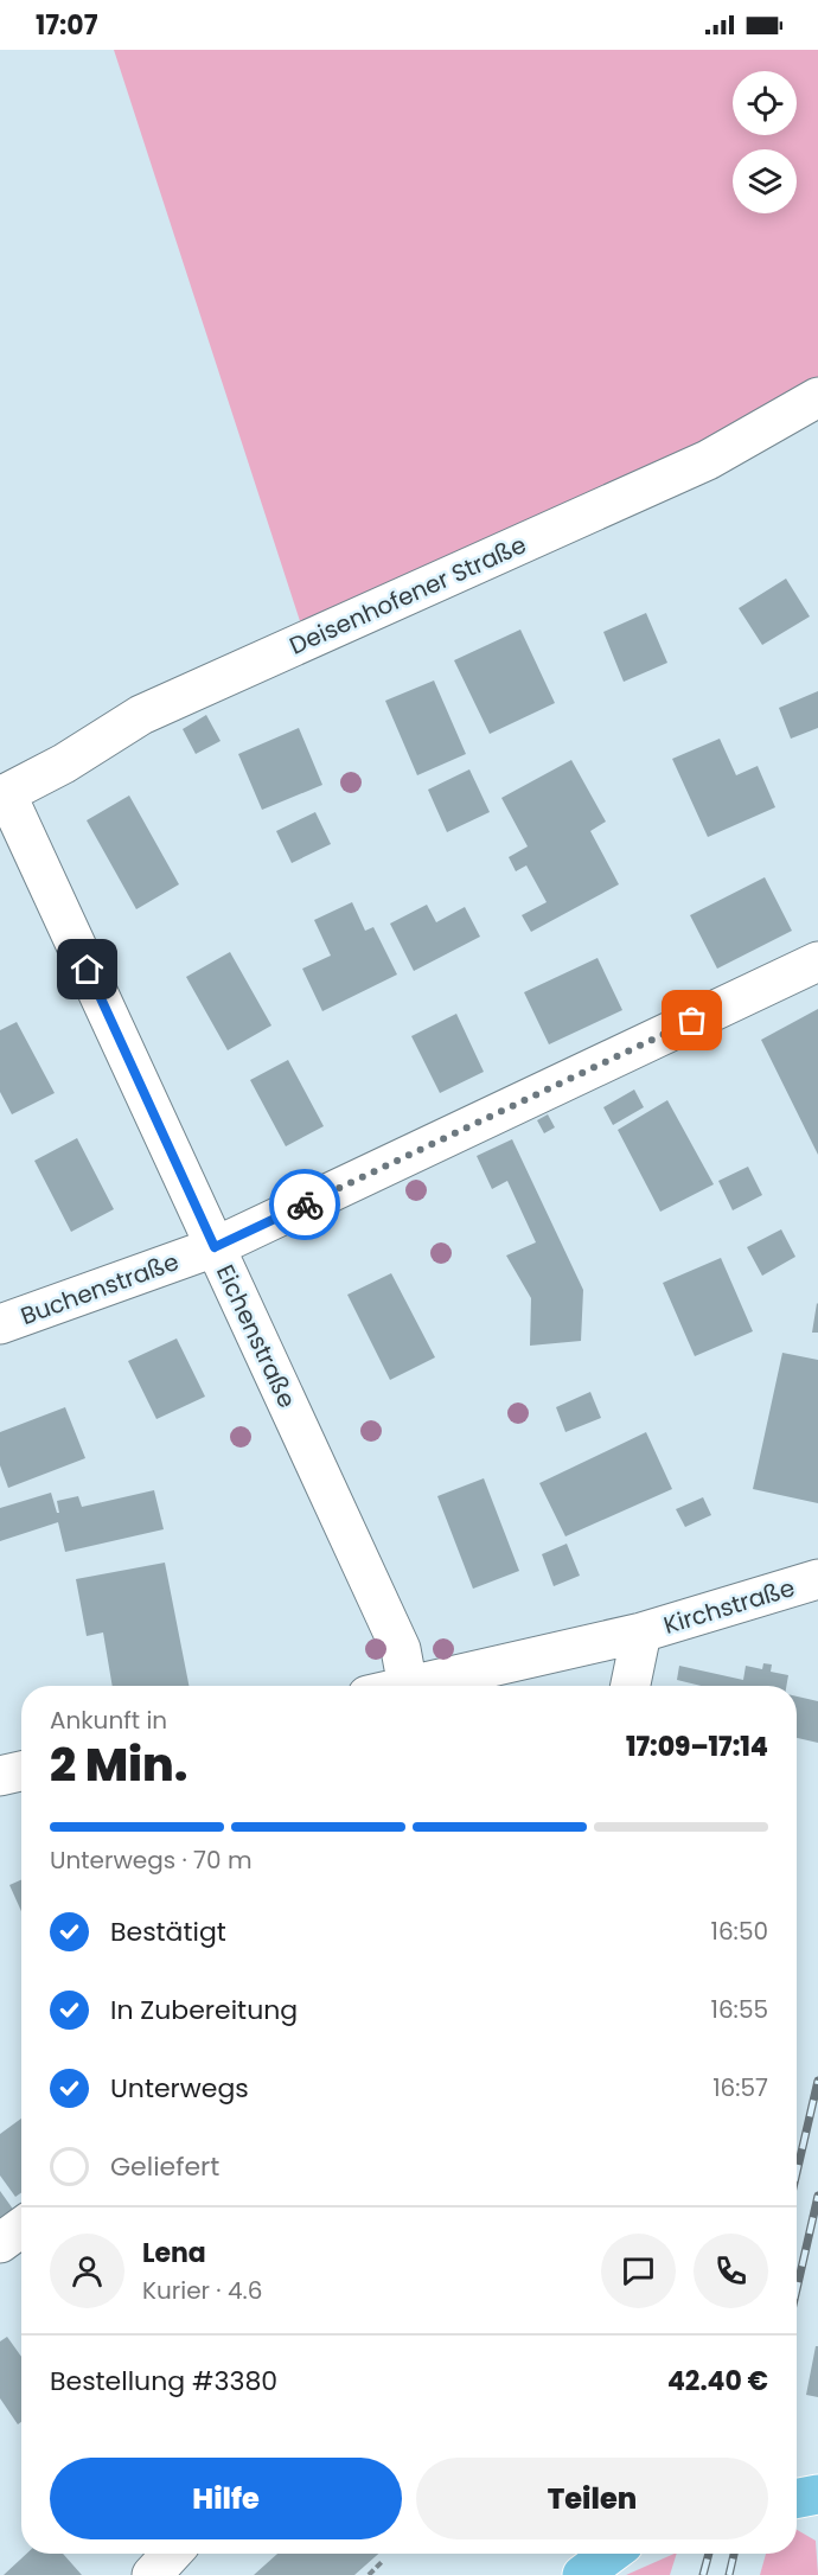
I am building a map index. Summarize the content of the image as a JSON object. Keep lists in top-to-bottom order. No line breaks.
{"streets":{"street":["Deisenhofener Straße","Buchenstraße","Eichenstraße","Kirchstraße"]},"crossings":[["Deisenhofener Straße","Eichenstraße"],["Buchenstraße","Eichenstraße"]],"page":{"status":"17:07","heading":["2 Min.","Ankunft in","17:09–17:14"],"panel":["Lena","Kurier · 4.6","Bestellung #3380","42.40 €"],"bar":"Unterwegs · 70 m","list":[["Bestätigt","16:50"],["In Zubereitung","16:55"],["Unterwegs","16:57"],"Geliefert"],"buttons":["Hilfe","Teilen"]}}
